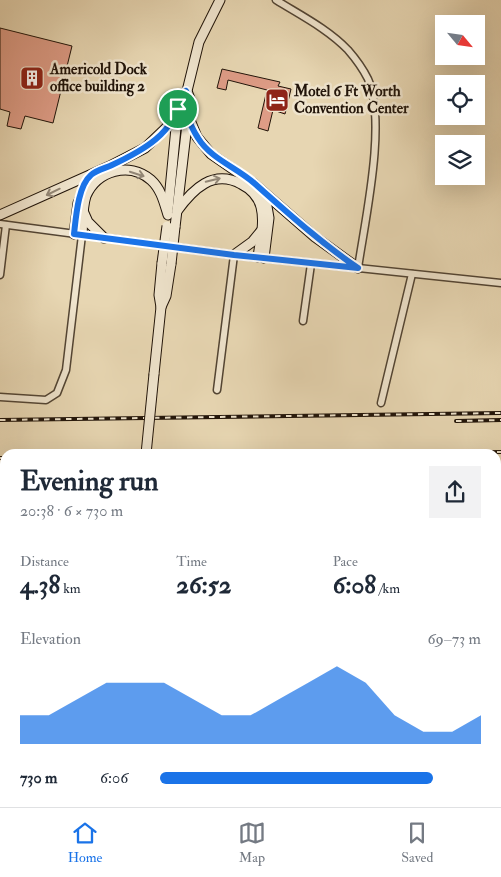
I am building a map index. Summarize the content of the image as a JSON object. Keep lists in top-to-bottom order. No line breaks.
{"places":{"building":["Americold Dock office building 2"],"hotel":["Motel 6 Ft Worth Convention Center"]},"north":"bottom right","page":{"heading":["Evening run","20:38 · 6 × 730 m"],"stats":[["Distance","4.38 km"],["Time","26:52"],["Pace","6:08 /km"]],"chart":["Elevation","69–73 m"],"list":[{"name":"730 m","note":"6:06"}],"tabs":["Home","Map","Saved"]}}
